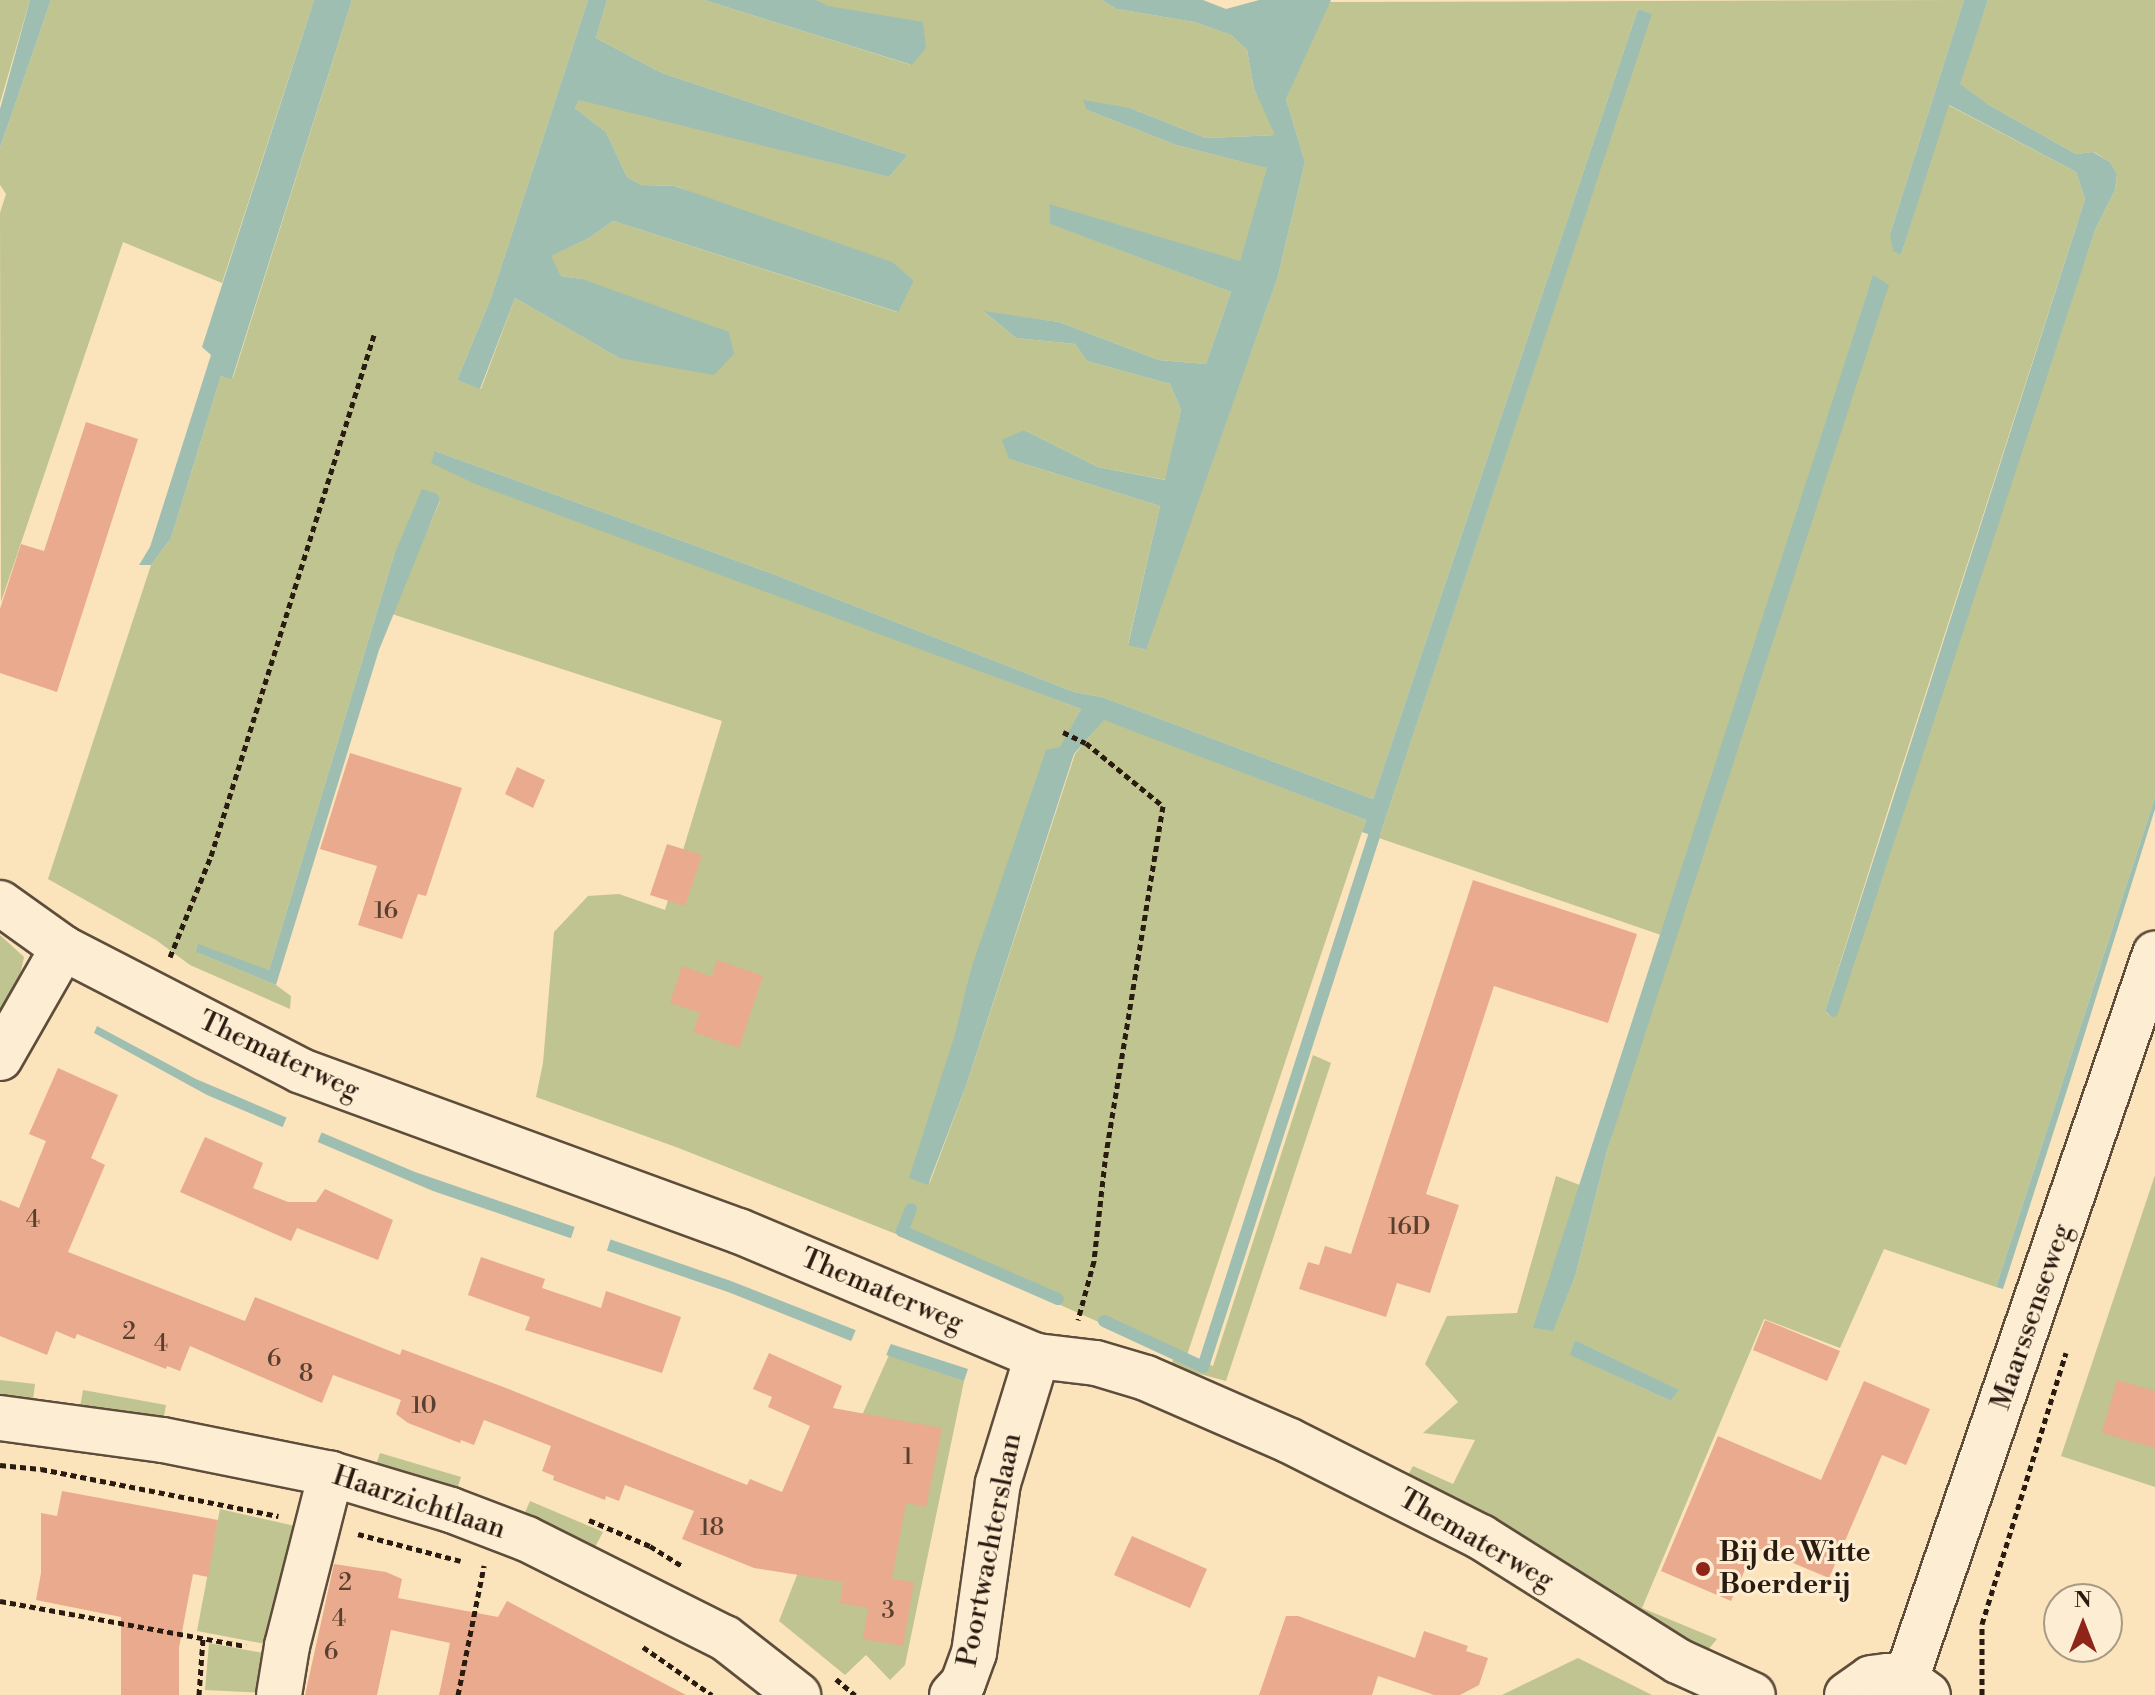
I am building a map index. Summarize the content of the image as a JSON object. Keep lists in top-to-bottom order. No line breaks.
{"streets":{"street":["Thematerweg","Maarssenseweg","Haarzichtlaan","Poortwachterslaan"]},"crossings":[["Thematerweg","Poortwachterslaan"]],"places":["Bij de Witte Boerderij"],"house_numbers":["16","4","16D","2","4","6","8","10","1","18","2","3","4","6"],"north":"top"}
